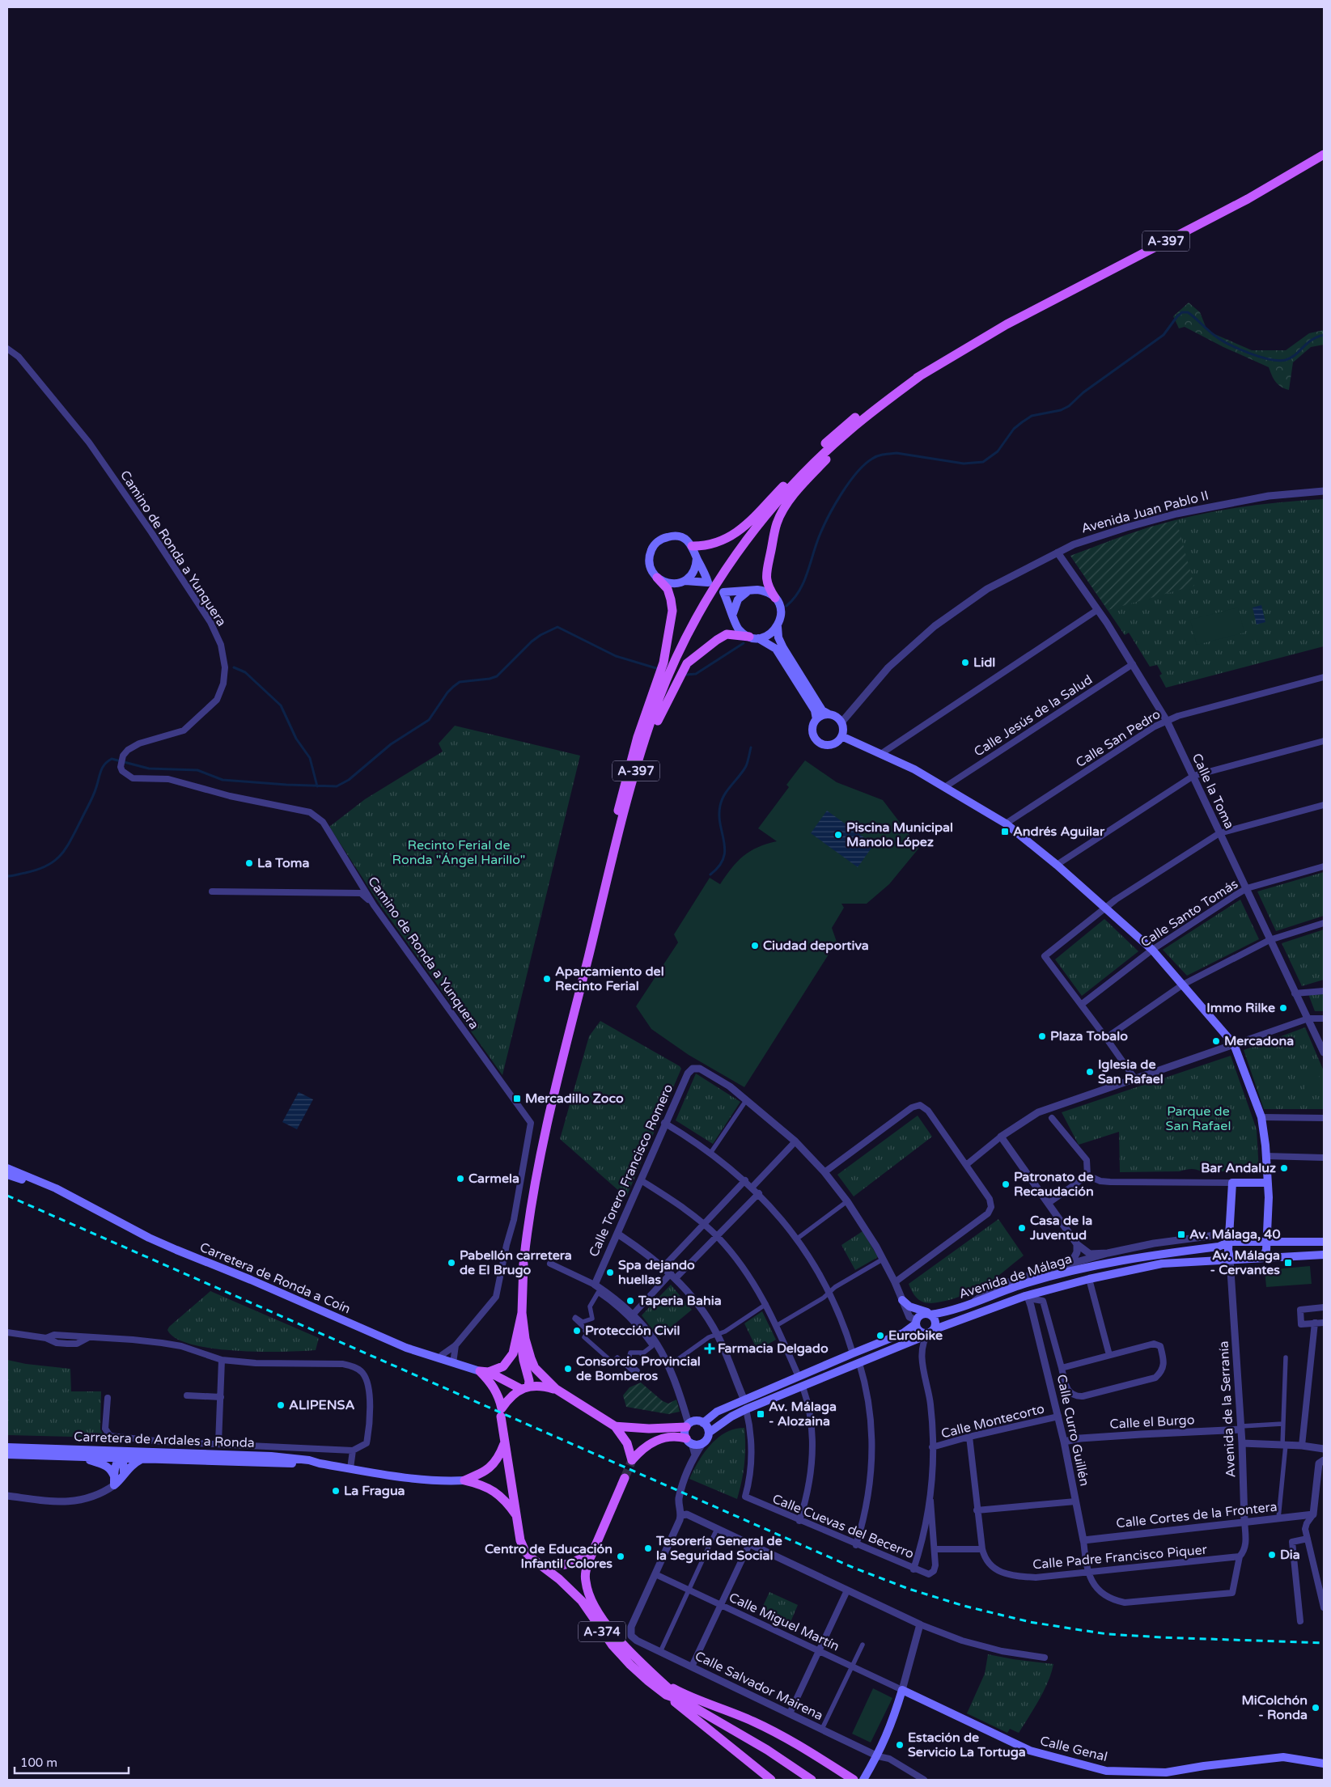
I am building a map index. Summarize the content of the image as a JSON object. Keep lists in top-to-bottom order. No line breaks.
{"streets":{"main road":["A-397","Avenida de Málaga","Carretera de Ronda a Coín","Carretera de Ardales a Ronda","A-374","Calle Genal"],"street":["Avenida Juan Pablo II","Camino de Ronda a Yunquera","Calle Jesús de la Salud","Calle San Pedro","Calle la Toma","Calle Santo Tomás","Calle Torero Francisco Romero","Avenida de la Serranía","Calle Montecorto","Calle el Burgo","Calle Curro Guillén","Calle Cortes de la Frontera","Calle Cuevas del Becerro","Calle Padre Francisco Piquer","Calle Miguel Martín","Calle Salvador Mairena"]},"crossings":[["Avenida Juan Pablo II","Calle la Toma"],["Camino de Ronda a Yunquera","Carretera de Ronda a Coín"],["Calle Jesús de la Salud","Calle la Toma"],["Calle San Pedro","Calle la Toma"],["Calle la Toma","Calle Santo Tomás"],["Avenida de Málaga","Avenida de la Serranía"],["Avenida de Málaga","Calle Curro Guillén"],["Avenida de Málaga","Calle Cuevas del Becerro"],["Avenida de la Serranía","Calle el Burgo"],["Avenida de la Serranía","Calle Curro Guillén"],["Avenida de la Serranía","Calle Cortes de la Frontera"],["Avenida de la Serranía","Calle Padre Francisco Piquer"],["Calle Montecorto","Calle Curro Guillén"],["Calle Montecorto","Calle Cuevas del Becerro"],["Calle Montecorto","Calle Padre Francisco Piquer"],["Calle el Burgo","Calle Curro Guillén"],["Calle Curro Guillén","Calle Cortes de la Frontera"],["Calle Curro Guillén","Calle Padre Francisco Piquer"],["Calle Miguel Martín","Calle Salvador Mairena"],["Calle Miguel Martín","Calle Genal"]],"parks":["Recinto Ferial de Ronda \"Ángel Harillo\"","Parque de San Rafael"],"places":{"other":["Lidl","Piscina Municipal Manolo López","La Toma","Ciudad deportiva","Aparcamiento del Recinto Ferial","Immo Rilke","Plaza Tobalo","Mercadona","Iglesia de San Rafael","Bar Andaluz","Carmela","Patronato de Recaudación","Casa de la Juventud","Pabellón carretera de El Brugo","Spa dejando huellas","Taperia Bahia","Protección Civil","Eurobike","Consorcio Provincial de Bomberos","ALIPENSA","La Fragua","Tesorería General de la Seguridad Social","Dia","Centro de Educación Infantil Colores","MiColchón - Ronda","Estación de Servicio La Tortuga"],"transit":["Andrés Aguilar","Mercadillo Zoco","Av. Málaga, 40","Av. Málaga - Cervantes","Av. Málaga - Alozaina"],"health":["Farmacia Delgado"]},"scale_bar":"100 m"}
